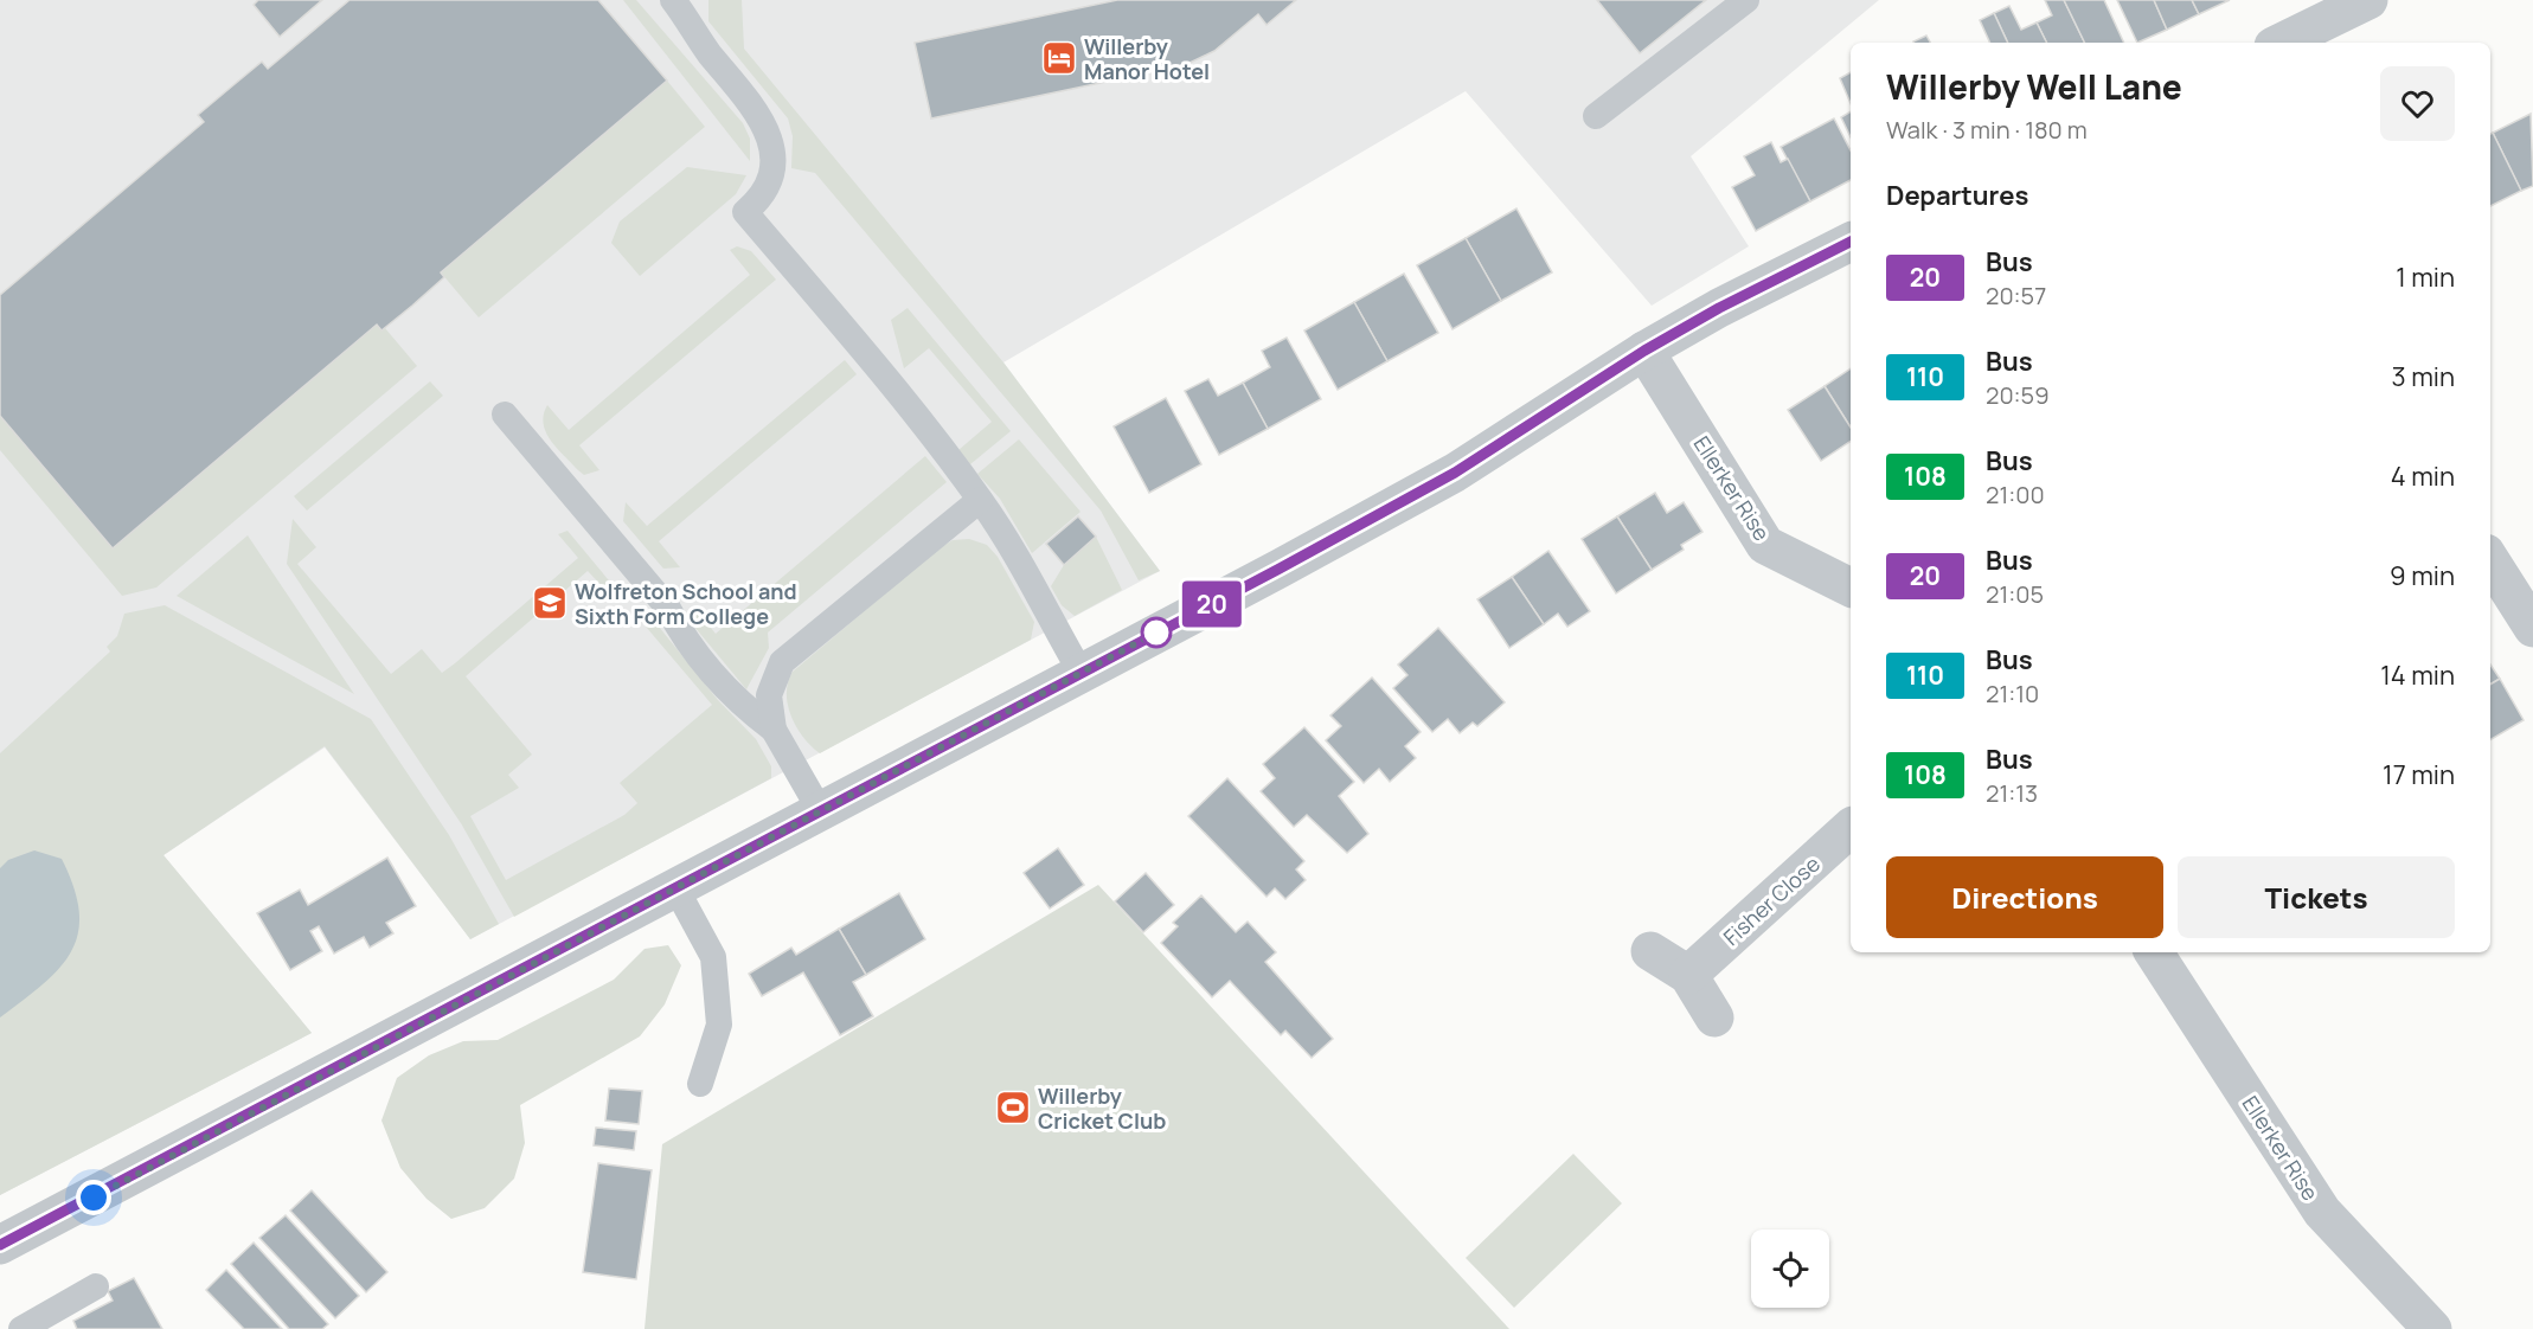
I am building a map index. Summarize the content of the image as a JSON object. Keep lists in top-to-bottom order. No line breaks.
{"streets":{"street":["Ellerker Rise","Fisher Close"]},"places":{"hotel":["Willerby Manor Hotel"],"school or university":["Wolfreton School and Sixth Form College"],"sports":["Willerby Cricket Club"]},"lines":["bus line 20"],"page":{"on_map":"20","heading":[["Willerby Well Lane","Walk · 3 min · 180 m"],"Departures"],"list":[{"mark":"20","name":"Bus","note":"20:57","value":"1 min"},{"mark":"110","name":"Bus","note":"20:59","value":"3 min"},{"mark":"108","name":"Bus","note":"21:00","value":"4 min"},{"mark":"20","name":"Bus","note":"21:05","value":"9 min"},{"mark":"110","name":"Bus","note":"21:10","value":"14 min"},{"mark":"108","name":"Bus","note":"21:13","value":"17 min"}],"buttons":["Directions","Tickets"]}}
